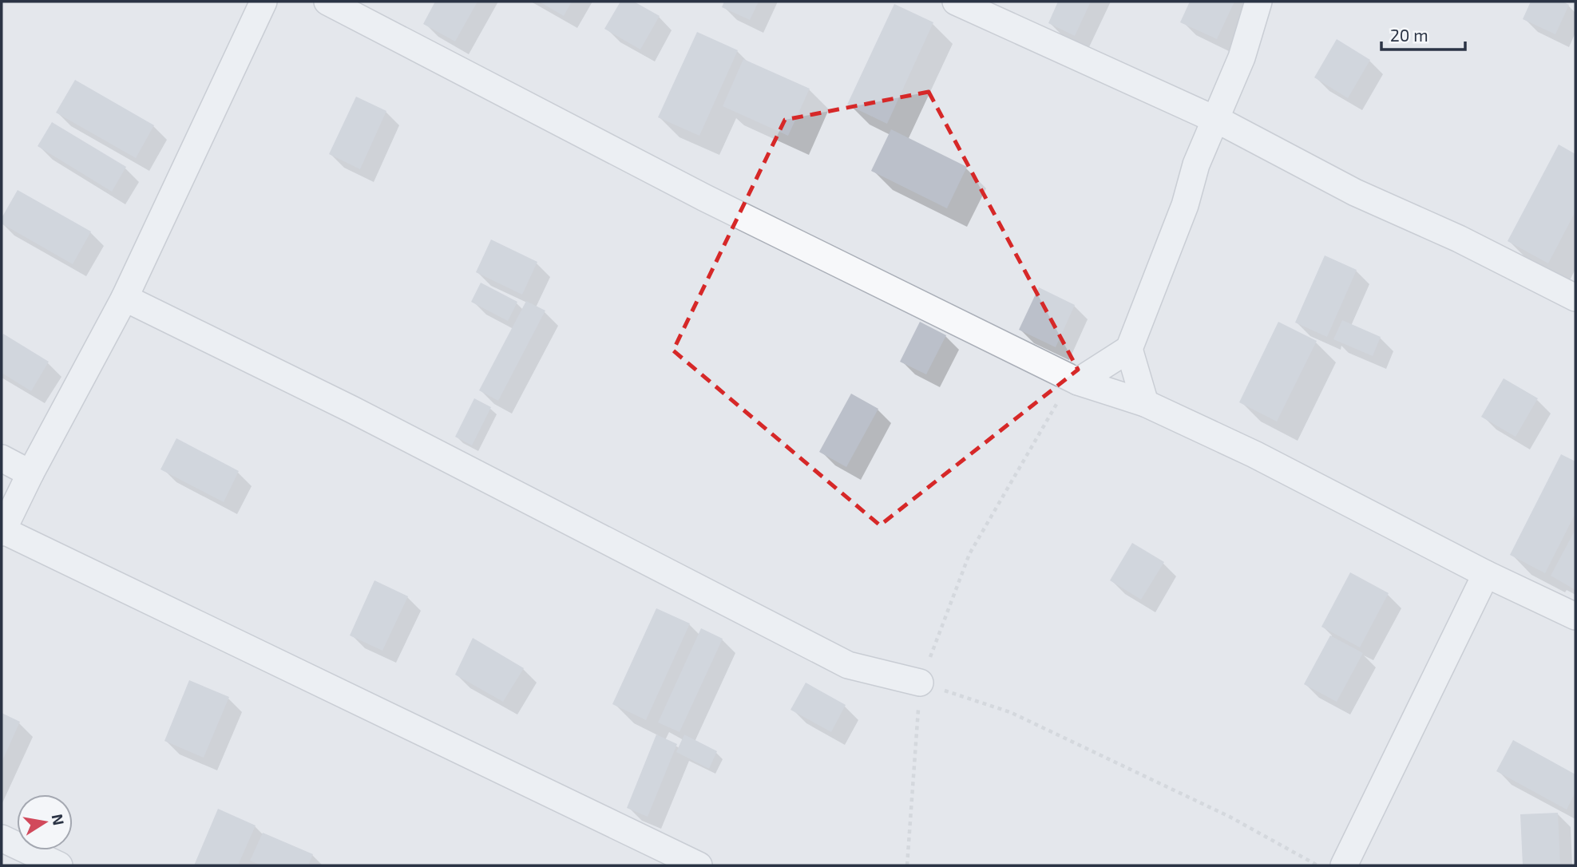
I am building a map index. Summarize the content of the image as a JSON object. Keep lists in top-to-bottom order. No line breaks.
{"scale_bar":"20 m","north":"right"}
